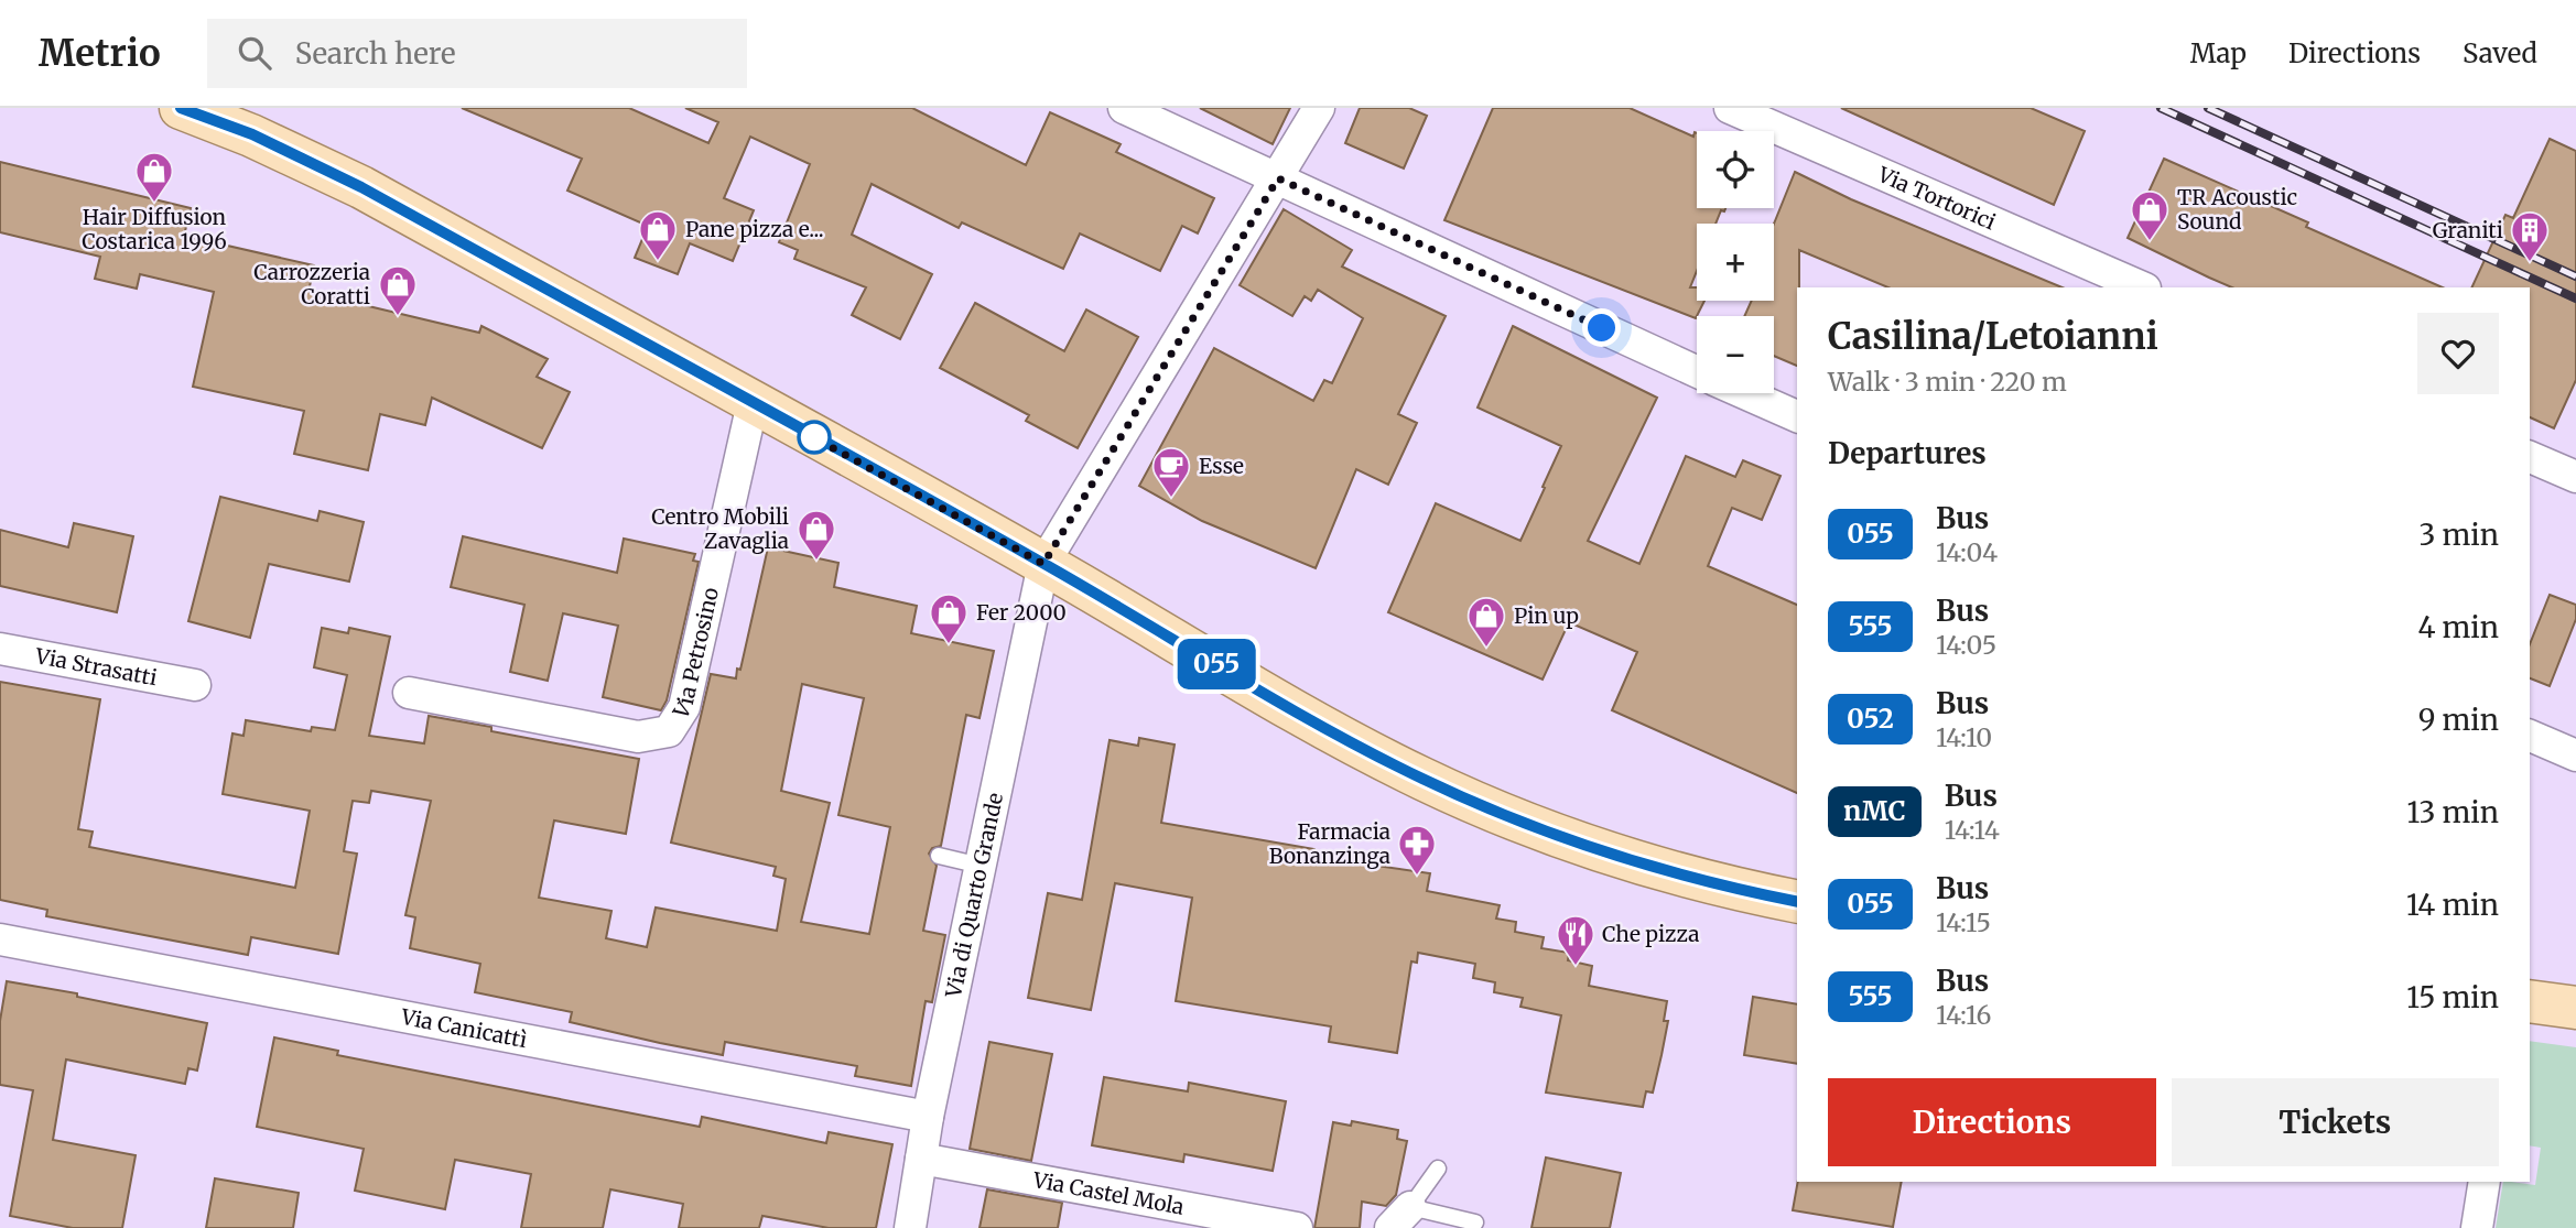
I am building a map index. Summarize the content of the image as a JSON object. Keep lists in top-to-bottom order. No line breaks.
{"streets":{"street":["Via Tortorici","Via Petrosino","Via Strasatti","Via di Quarto Grande","Via Canicattì","Via Castel Mola"]},"crossings":[["Via di Quarto Grande","Via Canicattì"],["Via di Quarto Grande","Via Castel Mola"]],"places":{"shop":["Hair Diffusion Costarica 1996","TR Acoustic Sound","Pane pizza e...","Carrozzeria Coratti","Centro Mobili Zavaglia","Fer 2000","Pin up"],"building":["Graniti"],"cafe":["Esse"],"pharmacy":["Farmacia Bonanzinga"],"restaurant":["Che pizza"]},"lines":["bus line 055"],"page":{"header":"Metrio","search":"Search here","nav":["Map","Directions","Saved"],"on_map":"055","map_buttons":["+","−"],"heading":[["Casilina/Letoianni","Walk · 3 min · 220 m"],"Departures"],"list":[{"mark":"055","name":"Bus","note":"14:04","value":"3 min"},{"mark":"555","name":"Bus","note":"14:05","value":"4 min"},{"mark":"052","name":"Bus","note":"14:10","value":"9 min"},{"mark":"nMC","name":"Bus","note":"14:14","value":"13 min"},{"mark":"055","name":"Bus","note":"14:15","value":"14 min"},{"mark":"555","name":"Bus","note":"14:16","value":"15 min"}],"buttons":["Directions","Tickets"]}}
